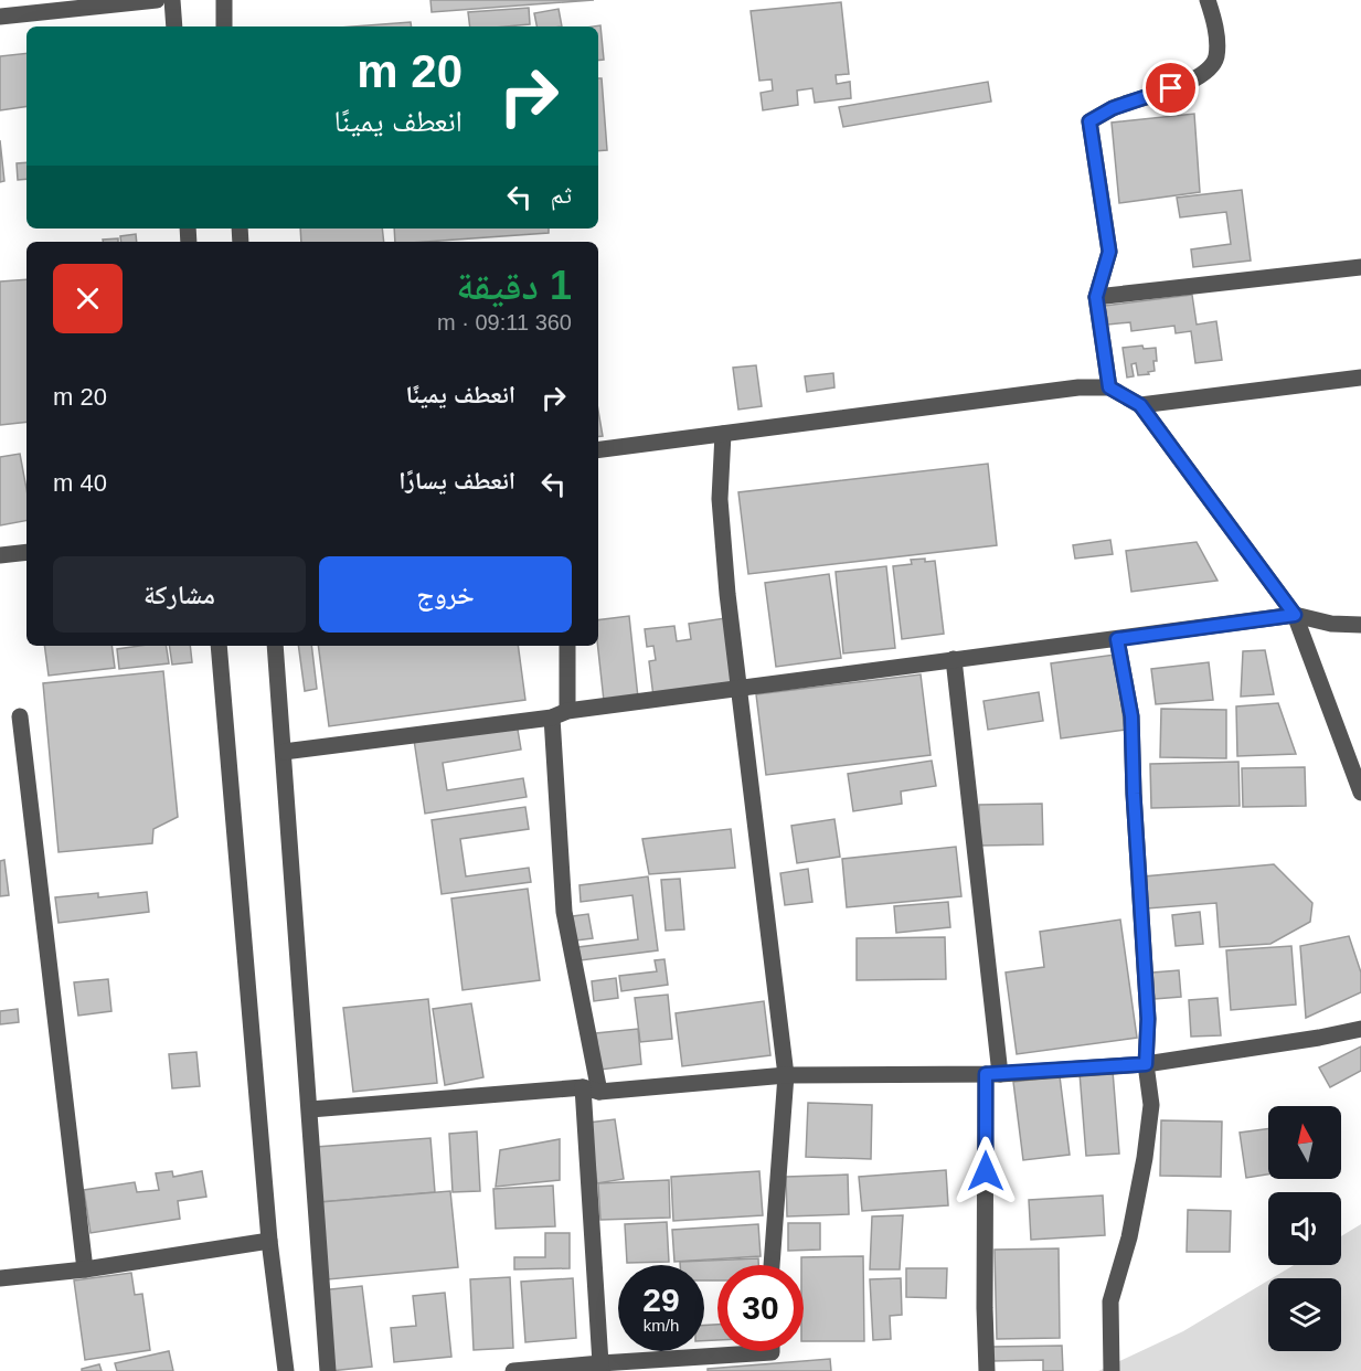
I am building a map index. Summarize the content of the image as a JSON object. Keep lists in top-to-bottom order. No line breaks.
{"north":"top","page":{"turn":["20 m","انعطف يمينًا"],"then":"ثم","heading":["1 دقيقة","360 m · 09:11"],"list":[{"name":"انعطف يمينًا","value":"20 m"},{"name":"انعطف يسارًا","value":"40 m"}],"buttons":["خروج","مشاركة"],"speed":"29 km/h","limit":"30"}}
